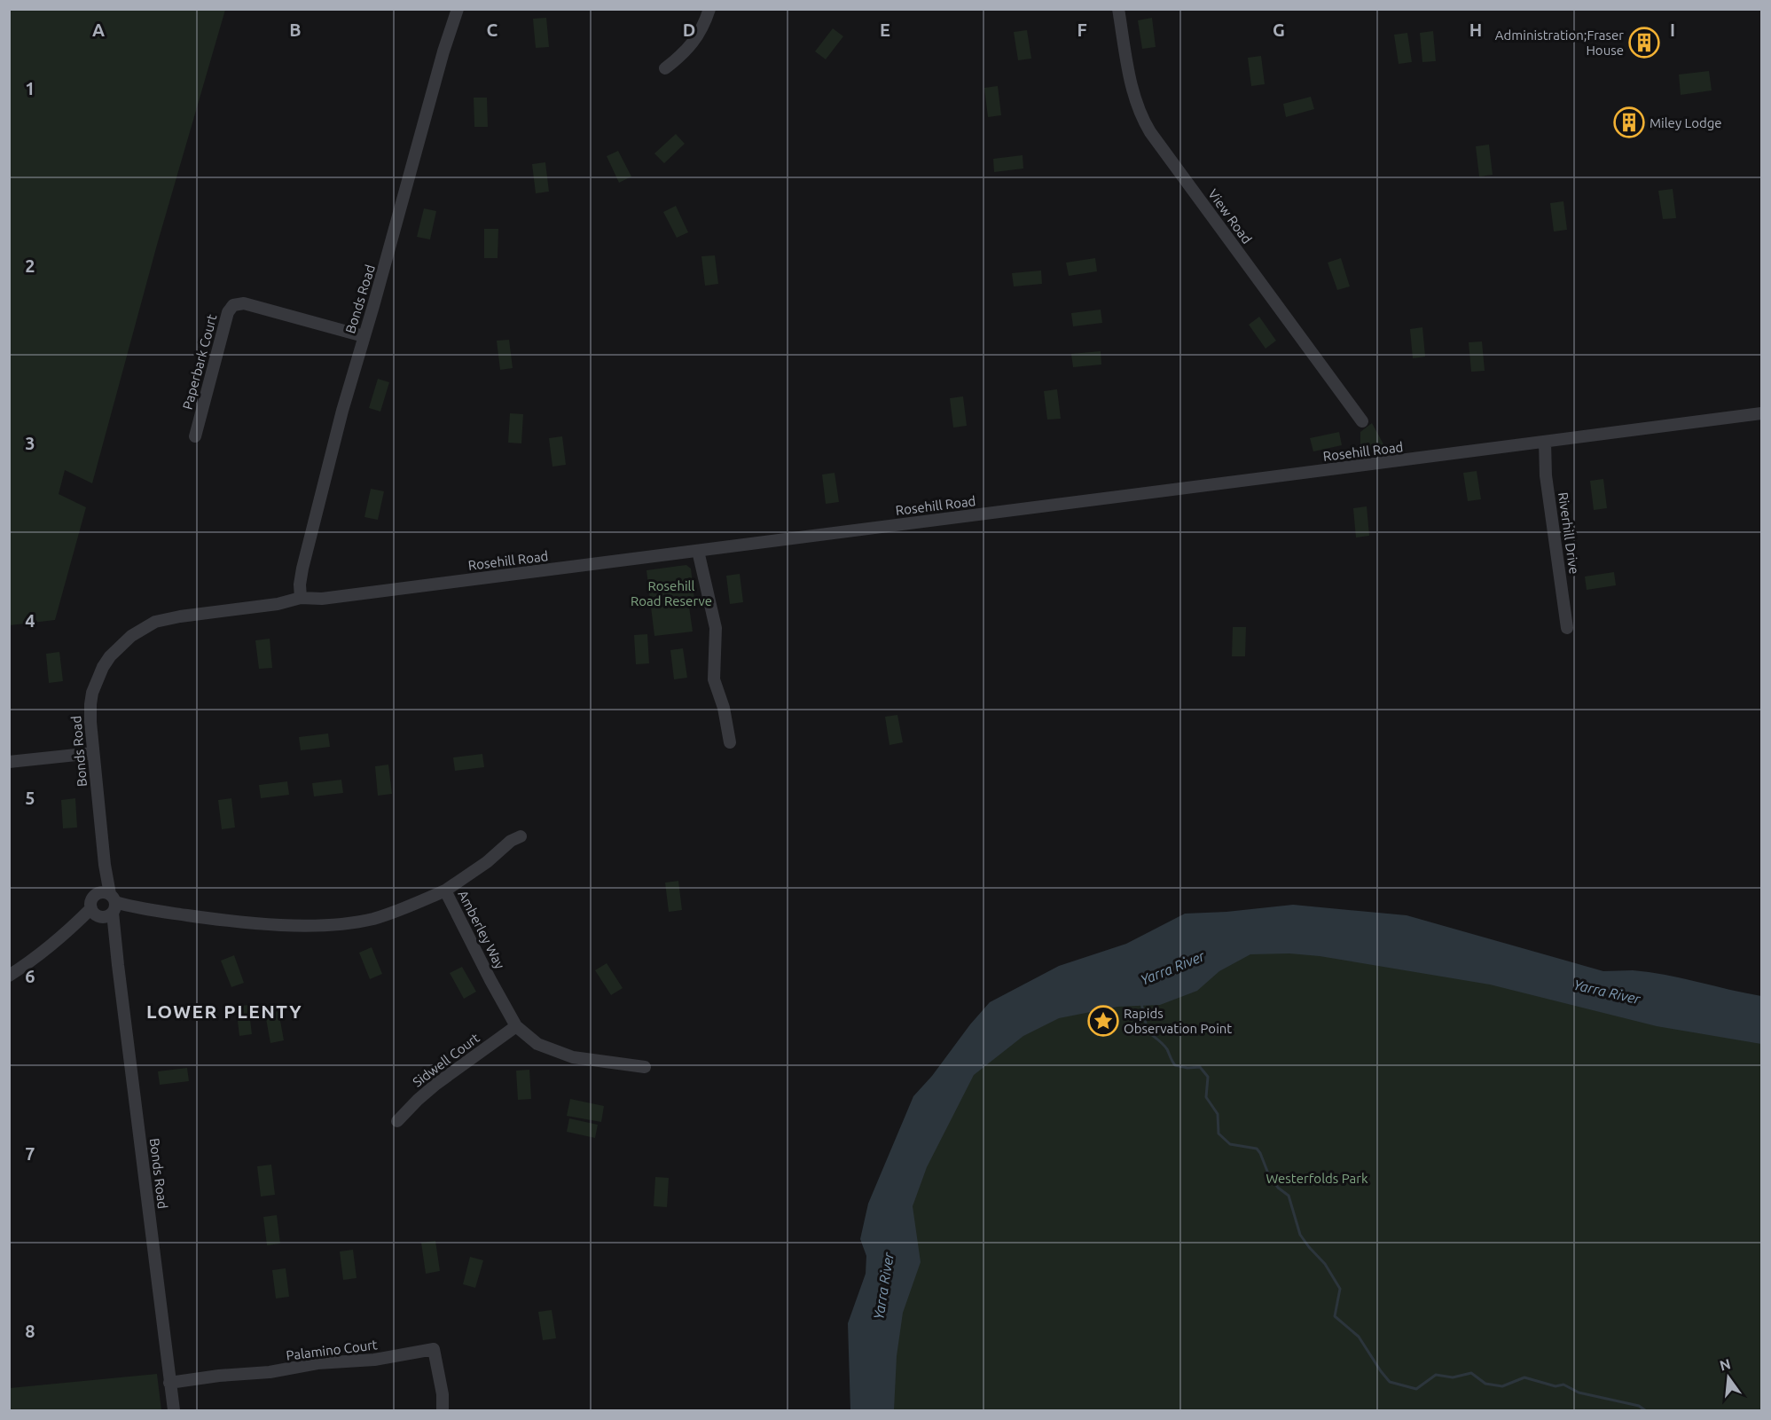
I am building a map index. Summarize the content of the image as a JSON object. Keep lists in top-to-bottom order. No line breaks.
{"streets":{"street":["View Road","Bonds Road","Paperbark Court","Rosehill Road","Riverhill Drive","Amberley Way","Sidwell Court","Palamino Court"]},"crossings":[["Bonds Road","Paperbark Court"],["Bonds Road","Rosehill Road"],["Bonds Road","Amberley Way"],["Bonds Road","Palamino Court"],["Rosehill Road","Riverhill Drive"],["Amberley Way","Sidwell Court"]],"districts":["LOWER PLENTY"],"water":["Yarra River"],"parks":["Rosehill Road Reserve","Westerfolds Park"],"places":{"building":["Administration;Fraser House","Miley Lodge"],"place":["Rapids Observation Point"]},"north":"top","grid":{"columns":["A","B","C","D","E","F","G","H","I"],"rows":["1","2","3","4","5","6","7","8"]}}
